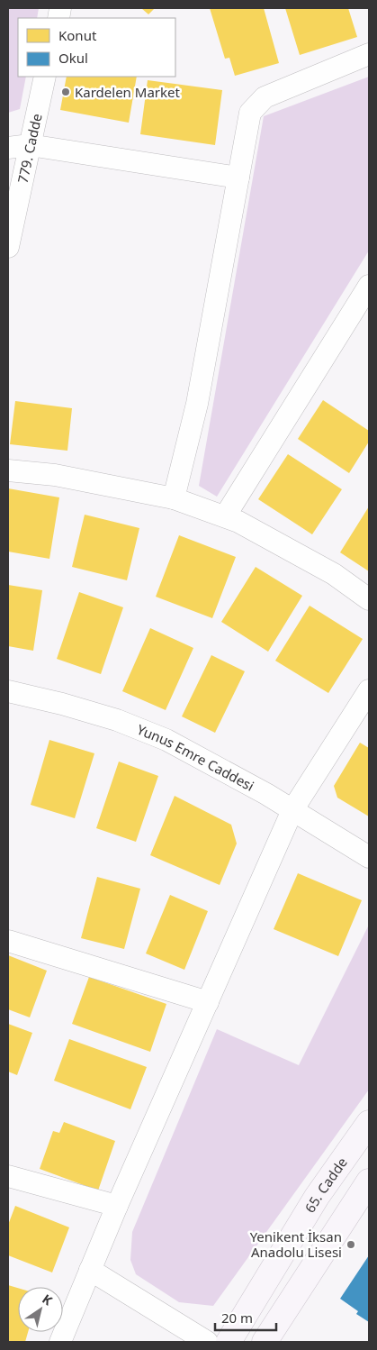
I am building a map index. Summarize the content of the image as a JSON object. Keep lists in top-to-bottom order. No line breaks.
{"streets":{"main road":["65. Cadde"],"street":["779. Cadde","Yunus Emre Caddesi"]},"places":["Kardelen Market","Yenikent İksan Anadolu Lisesi"],"legend":["Konut","Okul"],"scale_bar":"20 m","north":"top right"}
